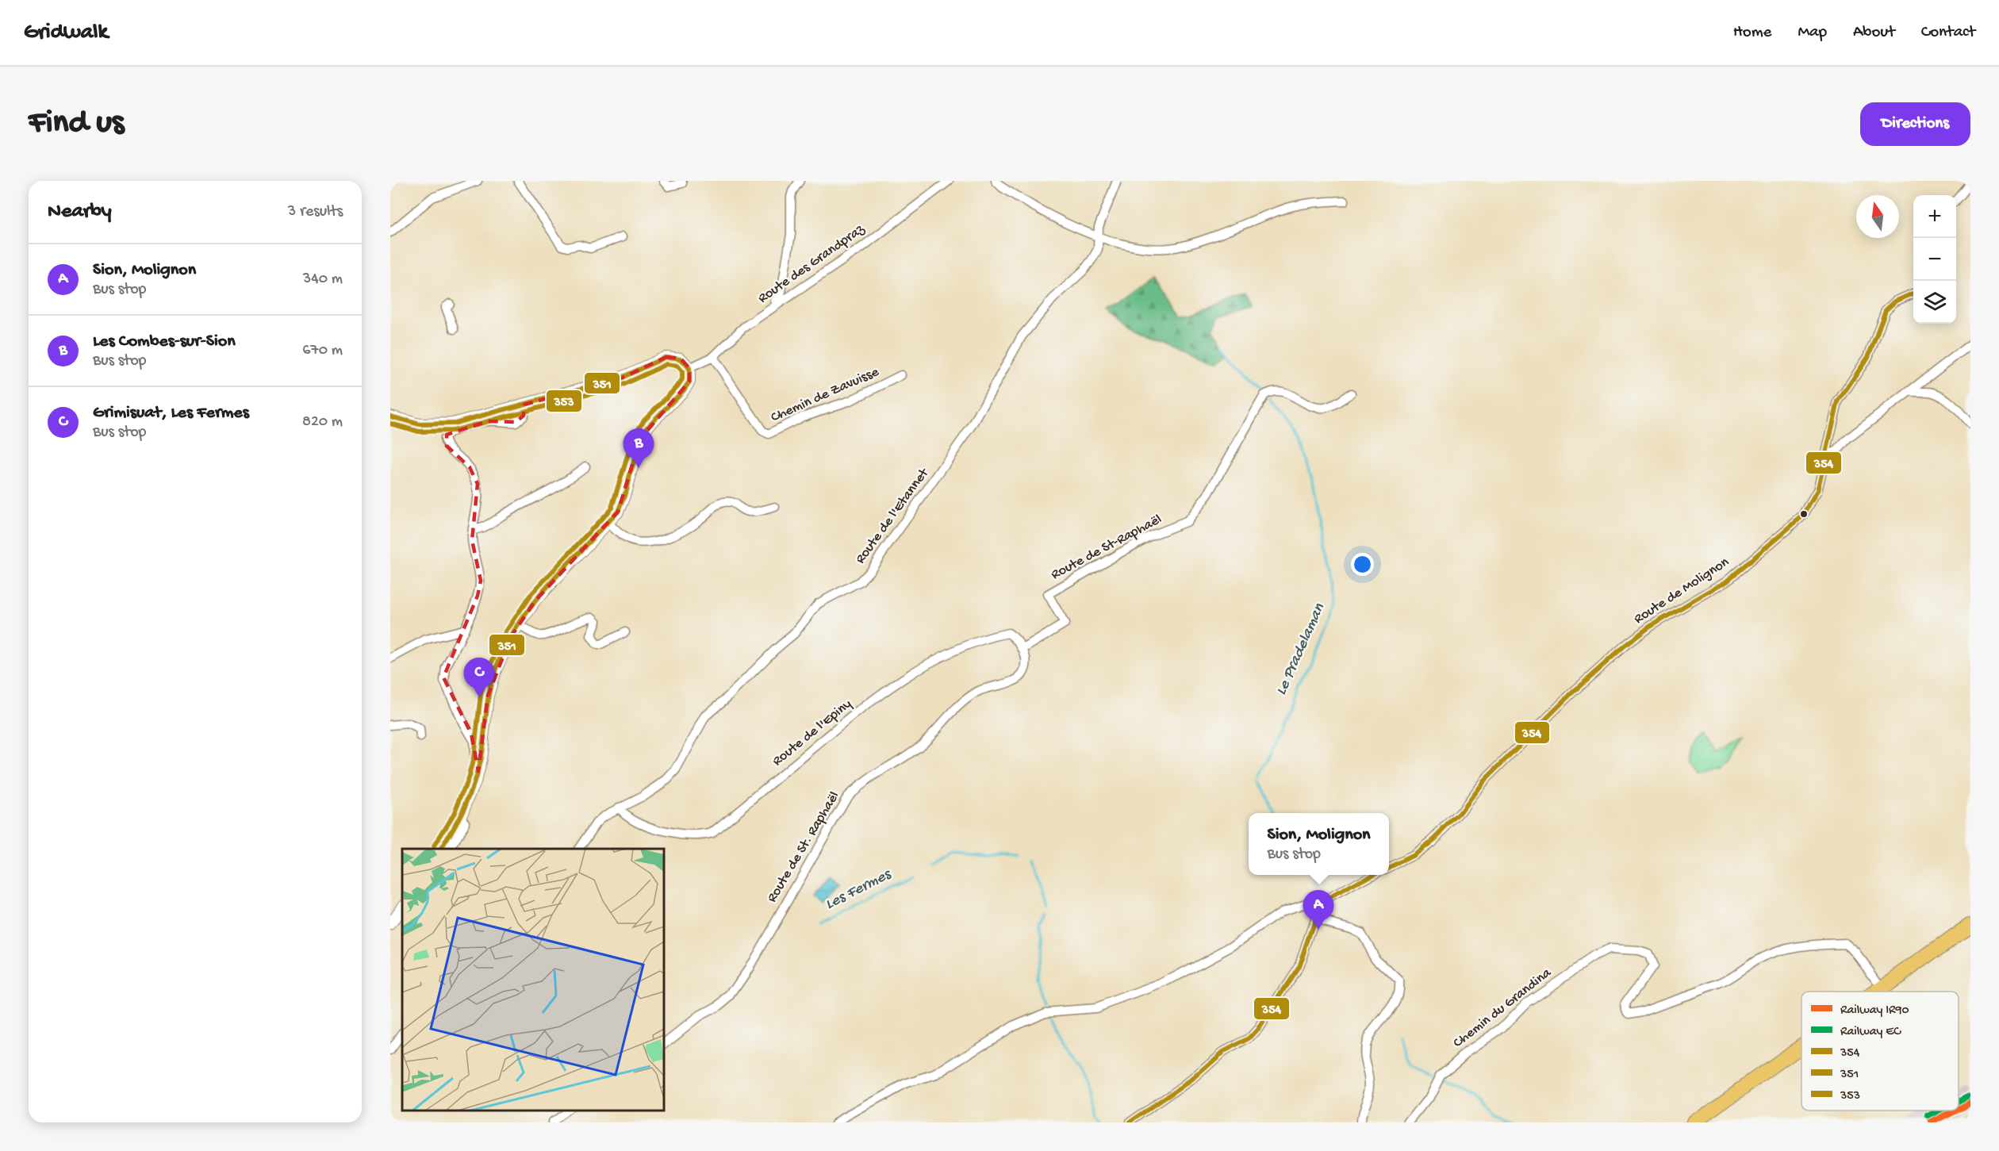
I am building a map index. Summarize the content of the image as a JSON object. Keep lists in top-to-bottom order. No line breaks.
{"streets":{"street":["Route des Grandpraz","Chemin de Zavuisse","Route de l'Etannet","Route de St-Raphaël","Route de Molignon","Route de l'Epiny","Route de St. Raphaël","Chemin du Grandina"]},"crossings":[["Route des Grandpraz","Chemin de Zavuisse"],["Route de l'Etannet","Route de l'Epiny"],["Route de St-Raphaël","Route de l'Epiny"],["Route de St-Raphaël","Route de St. Raphaël"],["Route de l'Epiny","Route de St. Raphaël"]],"water":["Le Pradelaman","Les Fermes"],"lines":["transit line 354","transit line 351","transit line 353","rail line EC","rail line IR90"],"legend":["Railway IR90","Railway EC","354","351","353"],"north":"top","page":{"header":"Gridwalk","nav":["Home","Map","About","Contact"],"buttons":"Directions","title":"Find us","heading":["Nearby","3 results"],"map_buttons":["+","−"],"list":[{"mark":"A","name":"Sion, Molignon","note":"Bus stop","value":"340 m"},{"mark":"B","name":"Les Combes-sur-Sion","note":"Bus stop","value":"670 m"},{"mark":"C","name":"Grimisuat, Les Fermes","note":"Bus stop","value":"820 m"}],"pins":["B","C","A"],"popup":["Sion, Molignon","Bus stop"]}}
